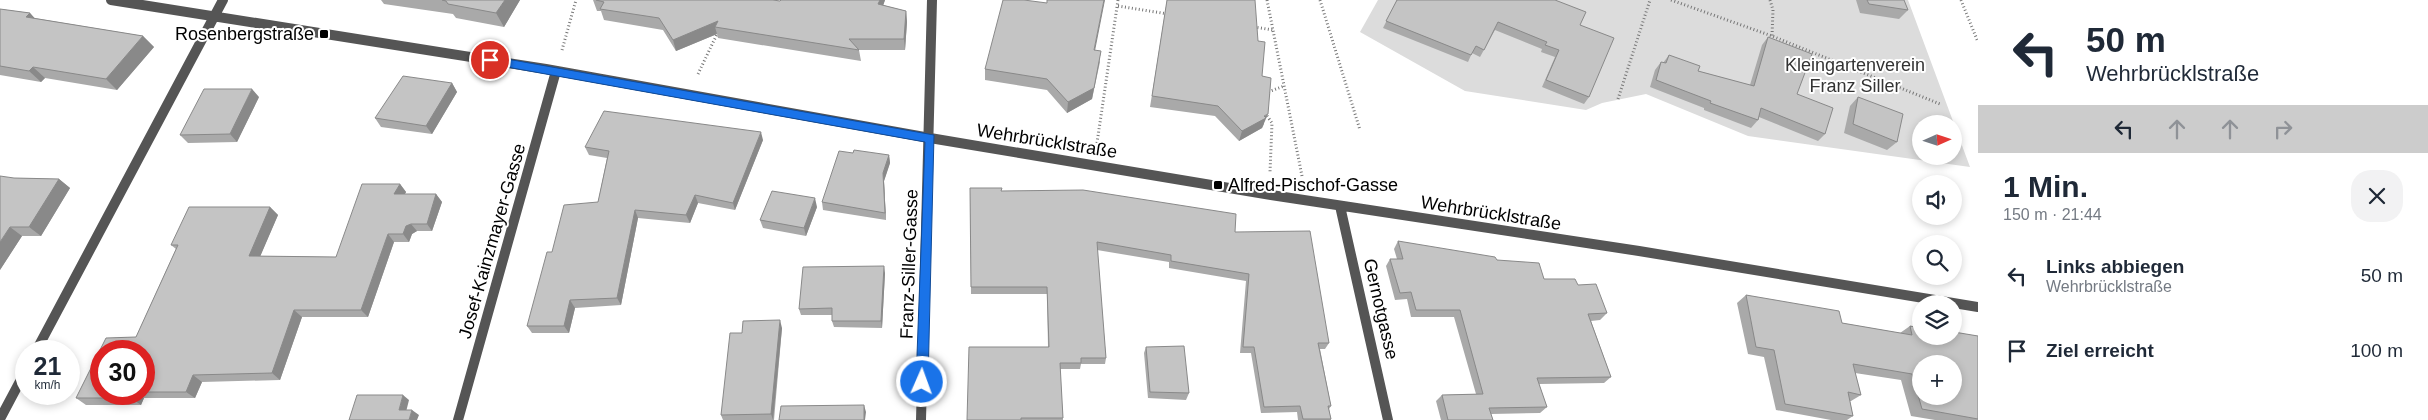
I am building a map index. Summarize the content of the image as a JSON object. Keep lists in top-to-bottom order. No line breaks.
{"streets":{"street":["Wehrbrücklstraße","Josef-Kainzmayer-Gasse","Franz-Siller-Gasse","Gernotgasse"]},"crossings":[["Wehrbrücklstraße","Josef-Kainzmayer-Gasse"],["Wehrbrücklstraße","Franz-Siller-Gasse"],["Wehrbrücklstraße","Gernotgasse"]],"parks":["Kleingartenverein Franz Siller"],"places":{"transit":["Rosenbergstraße","Alfred-Pischof-Gasse"]},"north":"right","page":{"turn":["50 m","Wehrbrücklstraße"],"map_buttons":"+","heading":["1 Min.","150 m · 21:44"],"list":[{"name":"Links abbiegen","note":"Wehrbrücklstraße","value":"50 m"},{"name":"Ziel erreicht","value":"100 m"}],"speed":"21 km/h","limit":"30"}}
